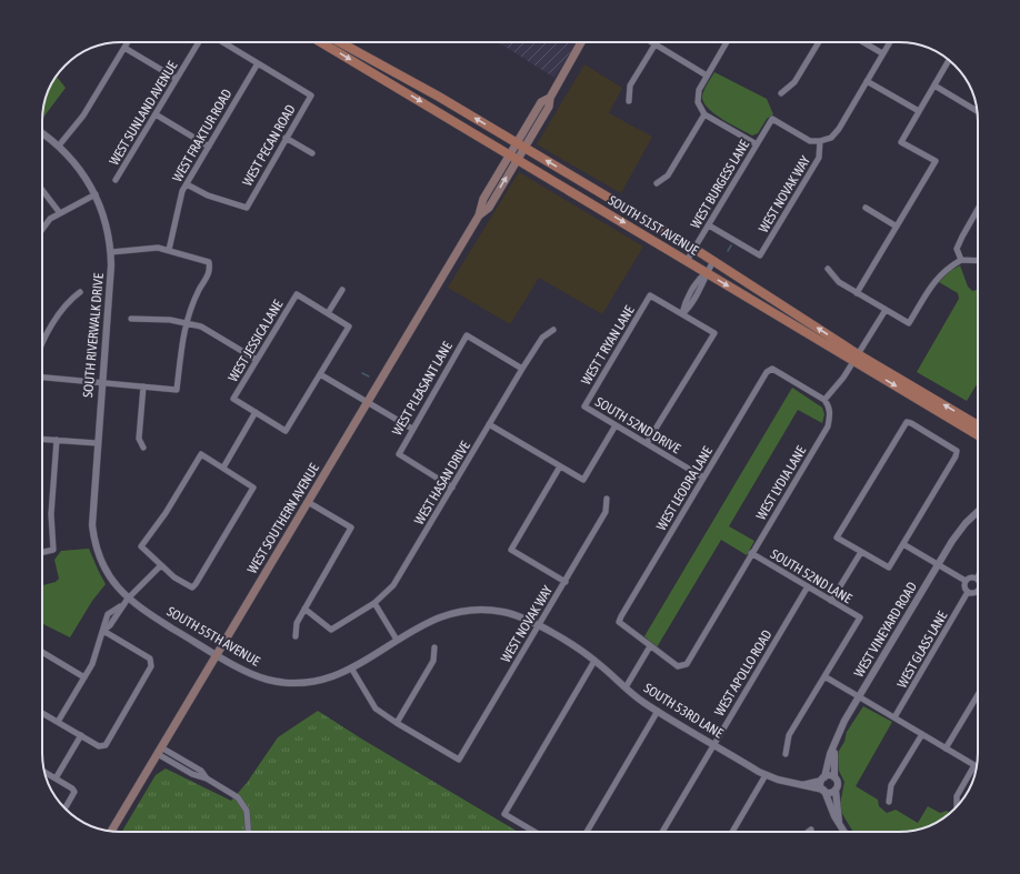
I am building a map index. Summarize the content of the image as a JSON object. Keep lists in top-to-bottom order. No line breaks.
{"streets":{"main road":["SOUTH 51ST AVENUE","WEST SOUTHERN AVENUE"],"street":["WEST SUNLAND AVENUE","WEST FRAKTUR ROAD","WEST PECAN ROAD","WEST BURGESS LANE","WEST NOVAK WAY","SOUTH RIVERWALK DRIVE","WEST JESSICA LANE","WEST T RYAN LANE","WEST PLEASANT LANE","SOUTH 52ND DRIVE","WEST HASAN DRIVE","WEST LYDIA LANE","WEST LEODRA LANE","SOUTH 52ND LANE","WEST VINEYARD ROAD","SOUTH 55TH AVENUE","WEST GLASS LANE","WEST APOLLO ROAD","SOUTH 53RD LANE"]},"crossings":[["WEST FRAKTUR ROAD","WEST PECAN ROAD"],["WEST BURGESS LANE","WEST NOVAK WAY"],["WEST BURGESS LANE","SOUTH 51ST AVENUE"],["WEST NOVAK WAY","SOUTH 53RD LANE"],["SOUTH 51ST AVENUE","WEST SOUTHERN AVENUE"],["SOUTH RIVERWALK DRIVE","SOUTH 55TH AVENUE"],["WEST T RYAN LANE","SOUTH 52ND DRIVE"],["WEST PLEASANT LANE","WEST HASAN DRIVE"],["SOUTH 52ND DRIVE","WEST LEODRA LANE"],["WEST LYDIA LANE","WEST LEODRA LANE"],["WEST LYDIA LANE","SOUTH 52ND LANE"],["WEST SOUTHERN AVENUE","SOUTH 55TH AVENUE"],["SOUTH 52ND LANE","WEST APOLLO ROAD"],["WEST VINEYARD ROAD","SOUTH 53RD LANE"],["SOUTH 55TH AVENUE","SOUTH 53RD LANE"],["WEST APOLLO ROAD","SOUTH 53RD LANE"]]}
